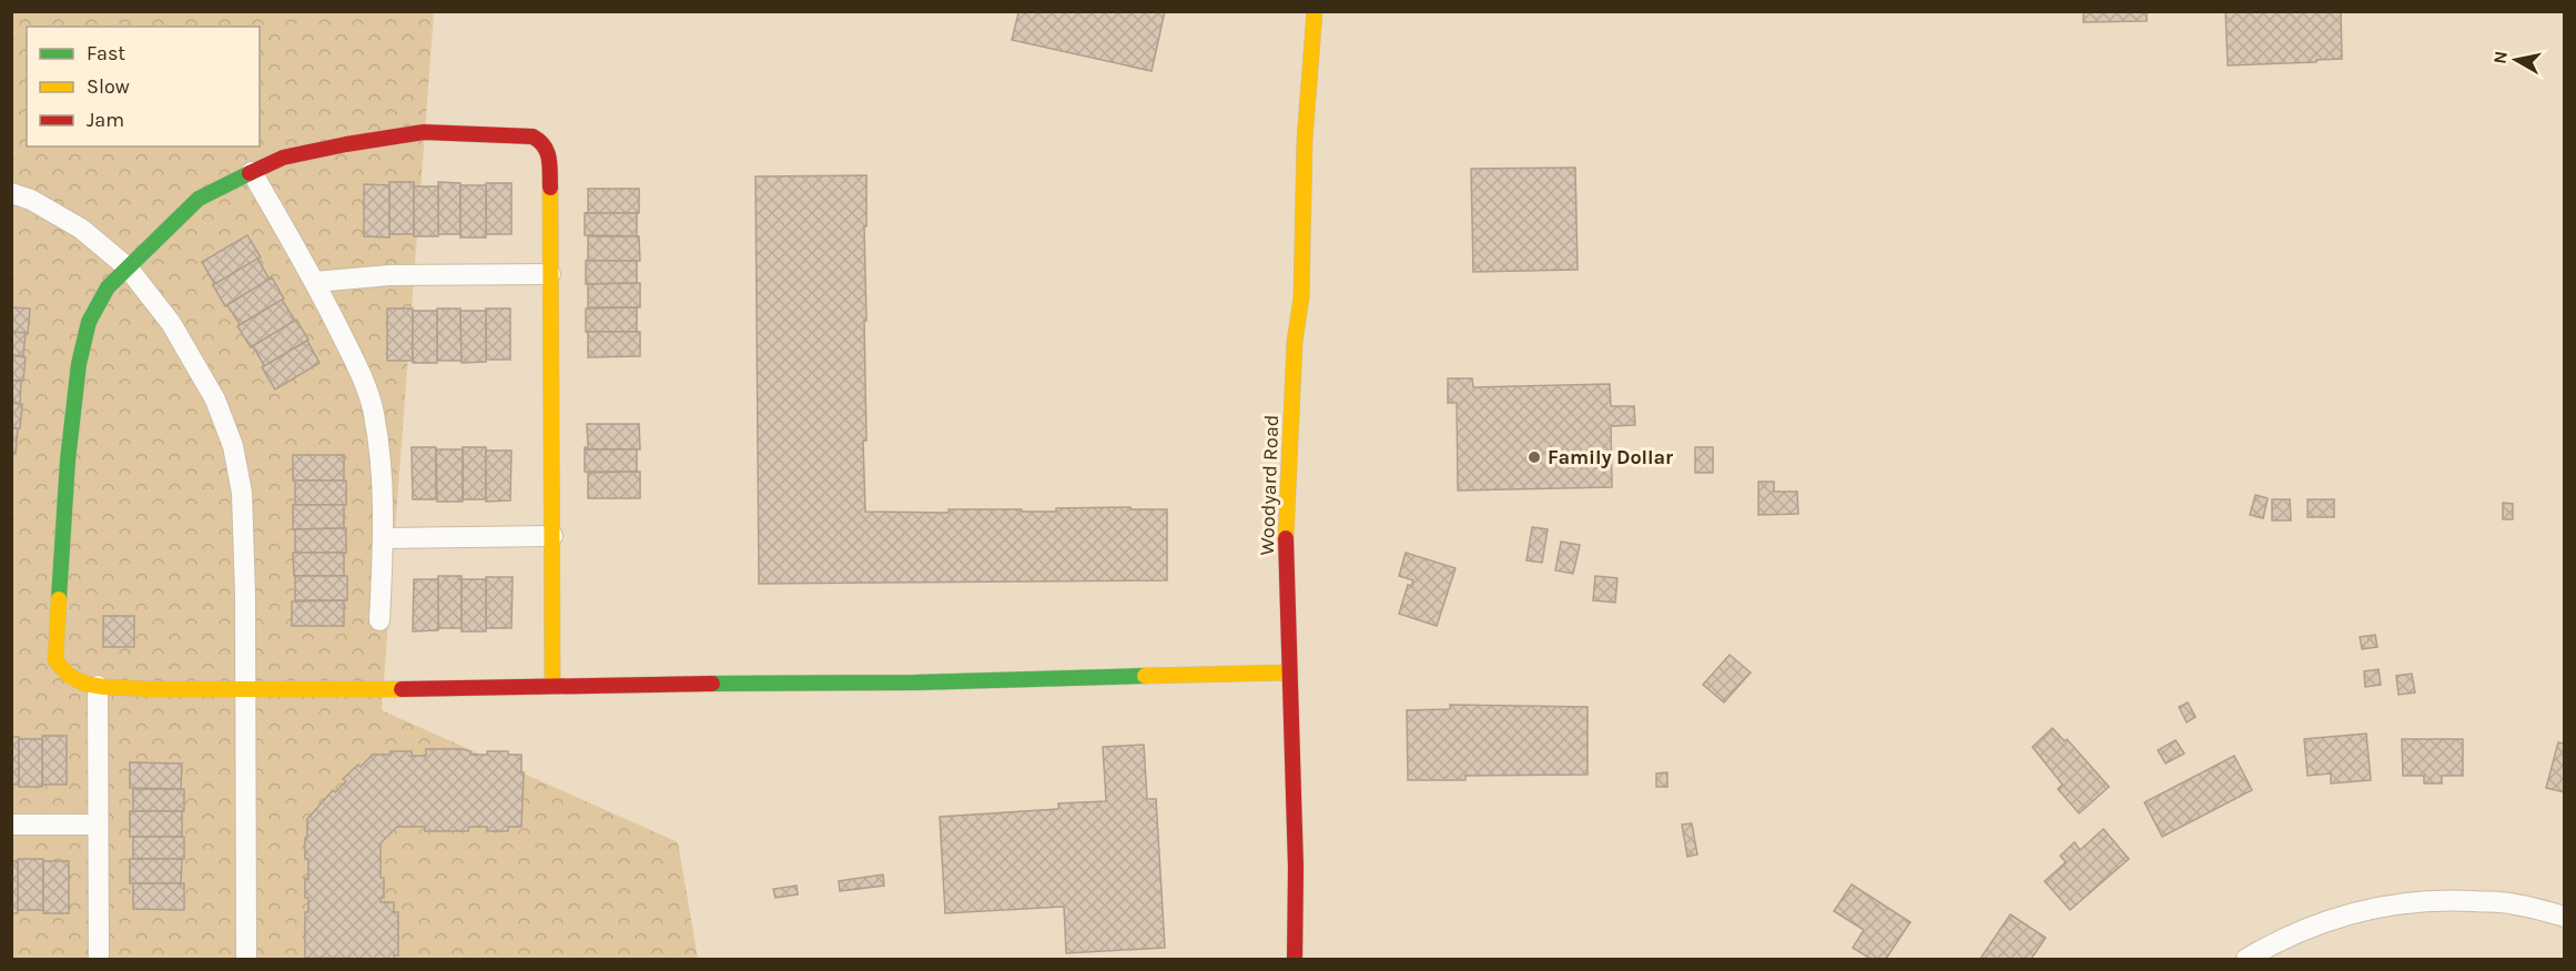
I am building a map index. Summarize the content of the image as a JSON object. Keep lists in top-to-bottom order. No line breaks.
{"streets":{"street":["Woodyard Road"]},"places":["Family Dollar"],"legend":["Fast","Slow","Jam"],"north":"left"}
